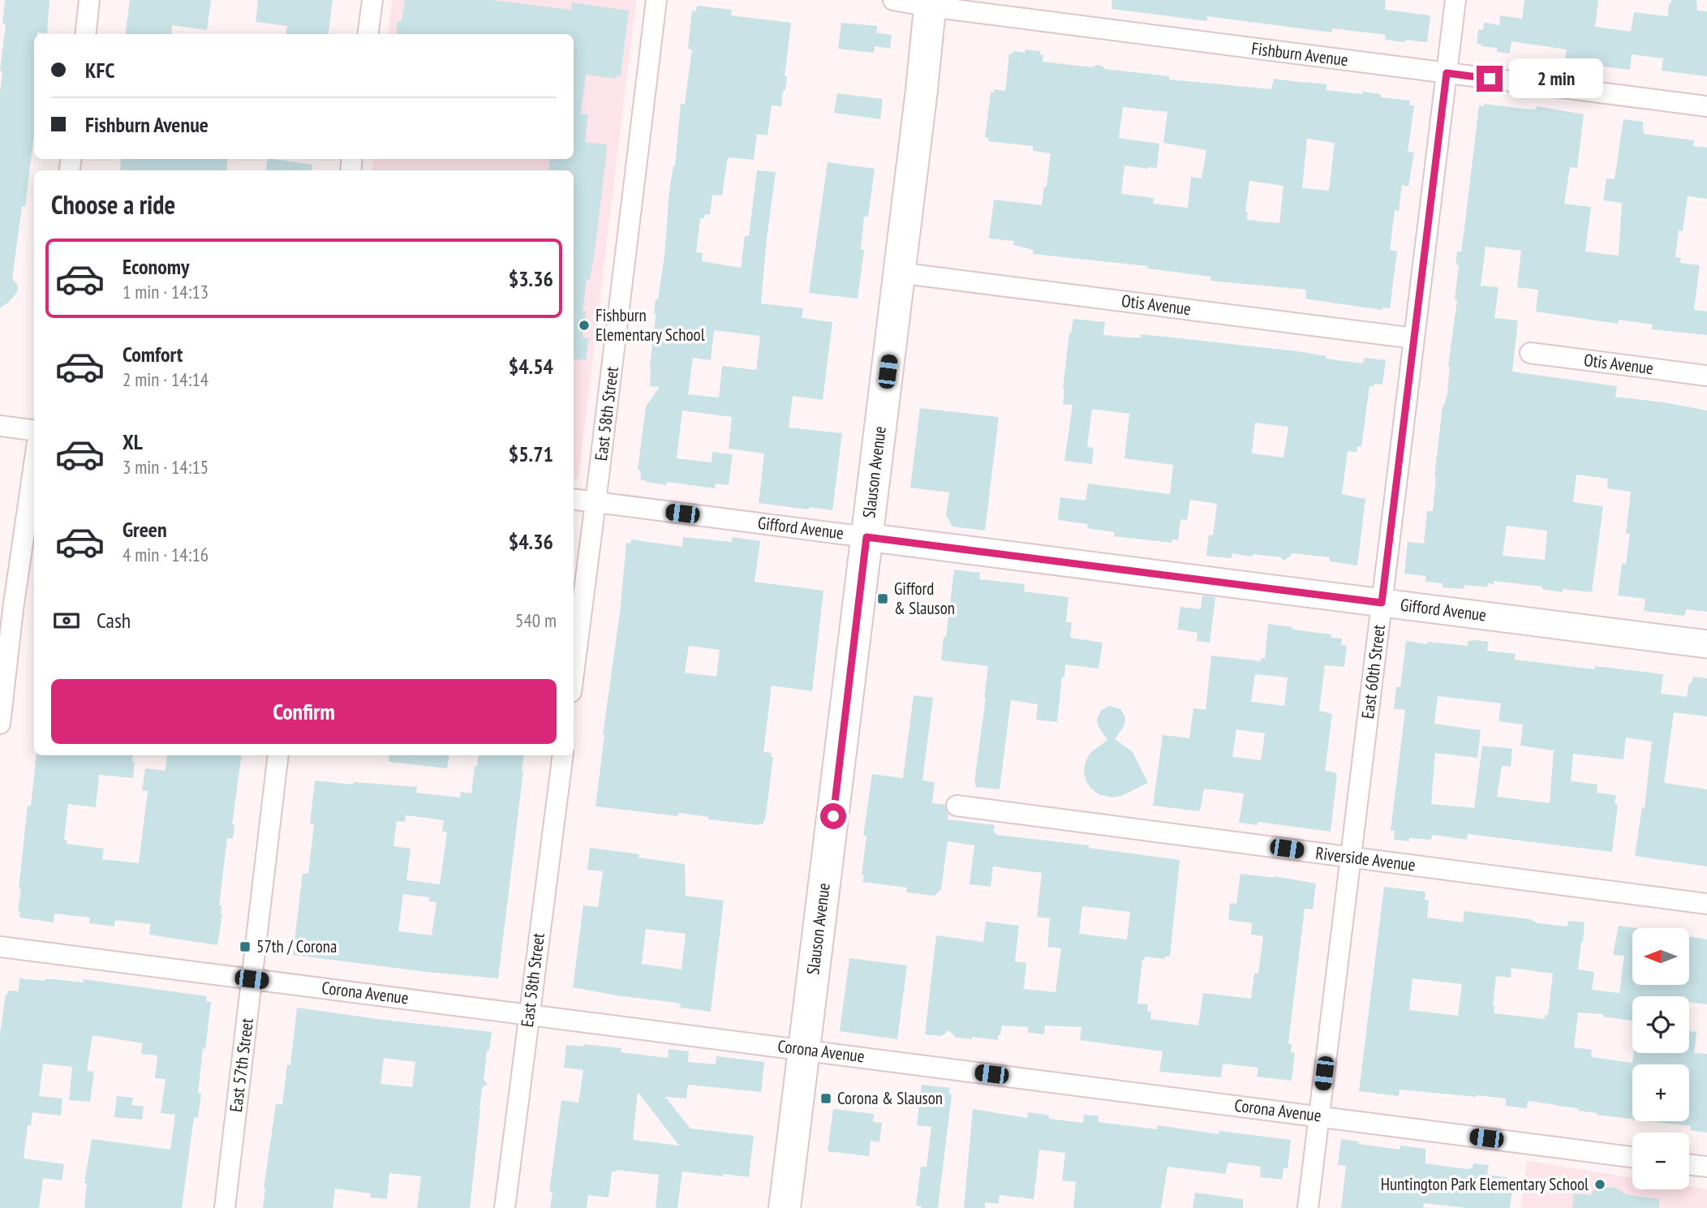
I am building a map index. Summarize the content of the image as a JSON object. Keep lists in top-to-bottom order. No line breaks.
{"streets":{"main road":["Slauson Avenue"],"street":["Fishburn Avenue","Otis Avenue","East 58th Street","Gifford Avenue","East 60th Street","Riverside Avenue","Corona Avenue","East 57th Street"]},"crossings":[["Fishburn Avenue","Slauson Avenue"],["Fishburn Avenue","East 60th Street"],["Otis Avenue","Slauson Avenue"],["Otis Avenue","East 60th Street"],["East 58th Street","Gifford Avenue"],["East 58th Street","Corona Avenue"],["Slauson Avenue","Gifford Avenue"],["Slauson Avenue","Corona Avenue"],["Gifford Avenue","East 60th Street"],["East 60th Street","Riverside Avenue"],["East 60th Street","Corona Avenue"],["Corona Avenue","East 57th Street"]],"places":{"other":["Fishburn Elementary School","Huntington Park Elementary School"],"transit":["Gifford & Slauson","57th / Corona","Corona & Slauson"]},"north":"left","page":{"banner":["KFC","Fishburn Avenue"],"bubble":"2 min","heading":"Choose a ride","list":[{"name":"Economy","note":"1 min · 14:13","value":"$3.36"},{"name":"Comfort","note":"2 min · 14:14","value":"$4.54"},{"name":"XL","note":"3 min · 14:15","value":"$5.71"},{"name":"Green","note":"4 min · 14:16","value":"$4.36"}],"pay":["Cash","540 m"],"buttons":"Confirm","map_buttons":["+","−"]}}
